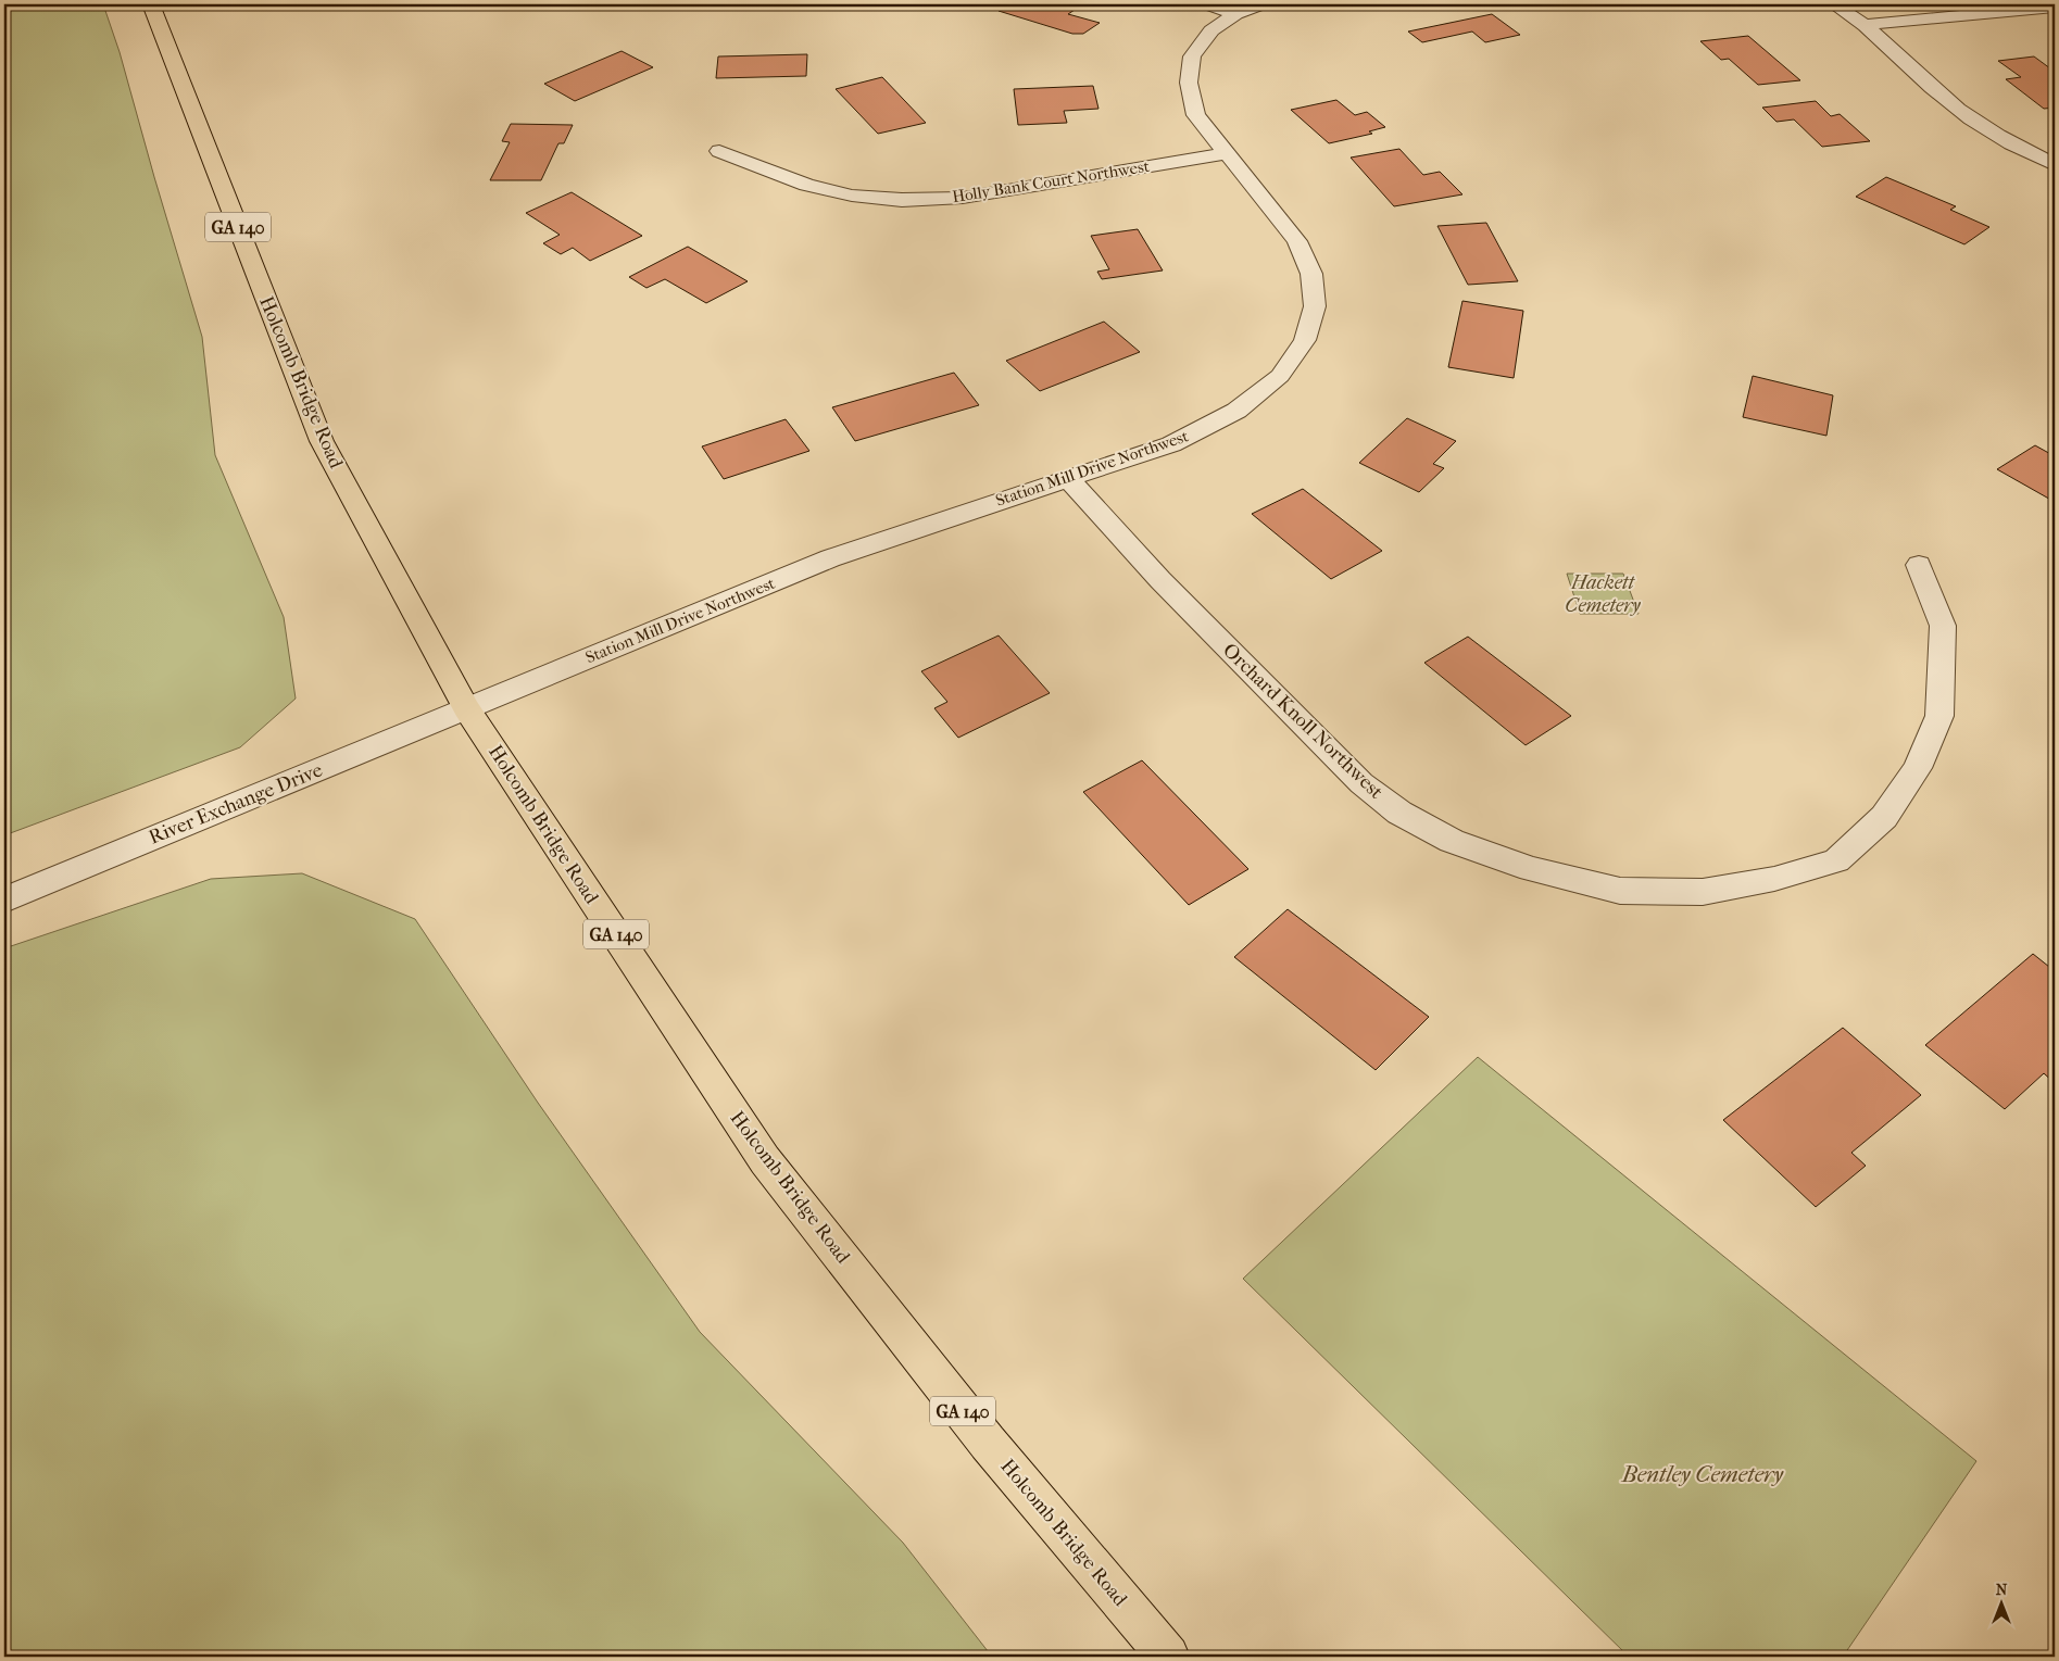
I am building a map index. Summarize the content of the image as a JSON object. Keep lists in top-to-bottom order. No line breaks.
{"streets":{"main road":["GA 140","Holcomb Bridge Road"],"street":["Holly Bank Court Northwest","Station Mill Drive Northwest","Orchard Knoll Northwest","River Exchange Drive"]},"crossings":[["Holly Bank Court Northwest","Station Mill Drive Northwest"],["Holcomb Bridge Road","Station Mill Drive Northwest"],["Holcomb Bridge Road","River Exchange Drive"],["Station Mill Drive Northwest","Orchard Knoll Northwest"],["Station Mill Drive Northwest","River Exchange Drive"]],"parks":["Hackett Cemetery","Bentley Cemetery"],"north":"top"}
